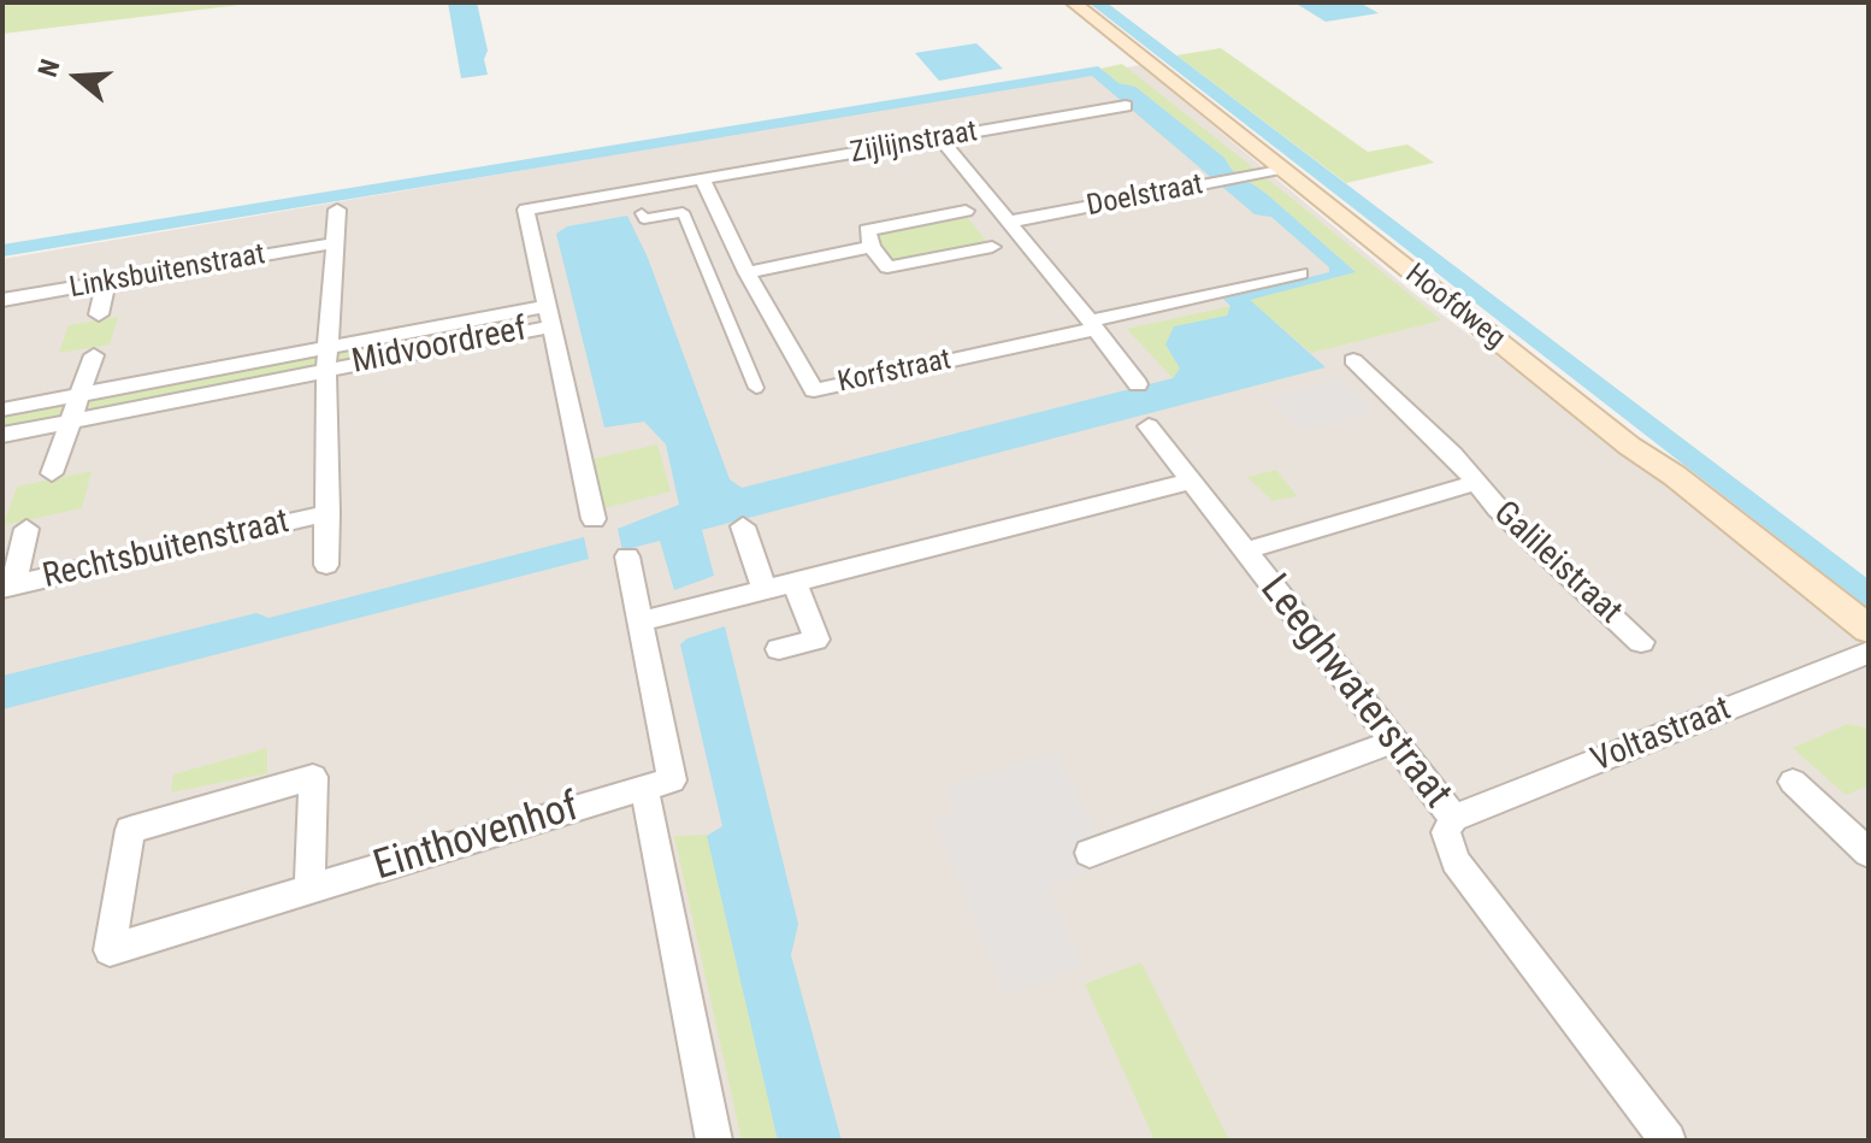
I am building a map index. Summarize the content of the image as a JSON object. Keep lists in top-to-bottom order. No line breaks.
{"streets":{"main road":["Hoofdweg"],"street":["Zijlijnstraat","Doelstraat","Linksbuitenstraat","Midvoordreef","Korfstraat","Rechtsbuitenstraat","Galileistraat","Leeghwaterstraat","Voltastraat","Einthovenhof"]},"crossings":[["Zijlijnstraat","Midvoordreef"],["Zijlijnstraat","Korfstraat"],["Doelstraat","Hoofdweg"],["Hoofdweg","Voltastraat"],["Midvoordreef","Rechtsbuitenstraat"],["Galileistraat","Leeghwaterstraat"],["Leeghwaterstraat","Voltastraat"]],"north":"left"}
